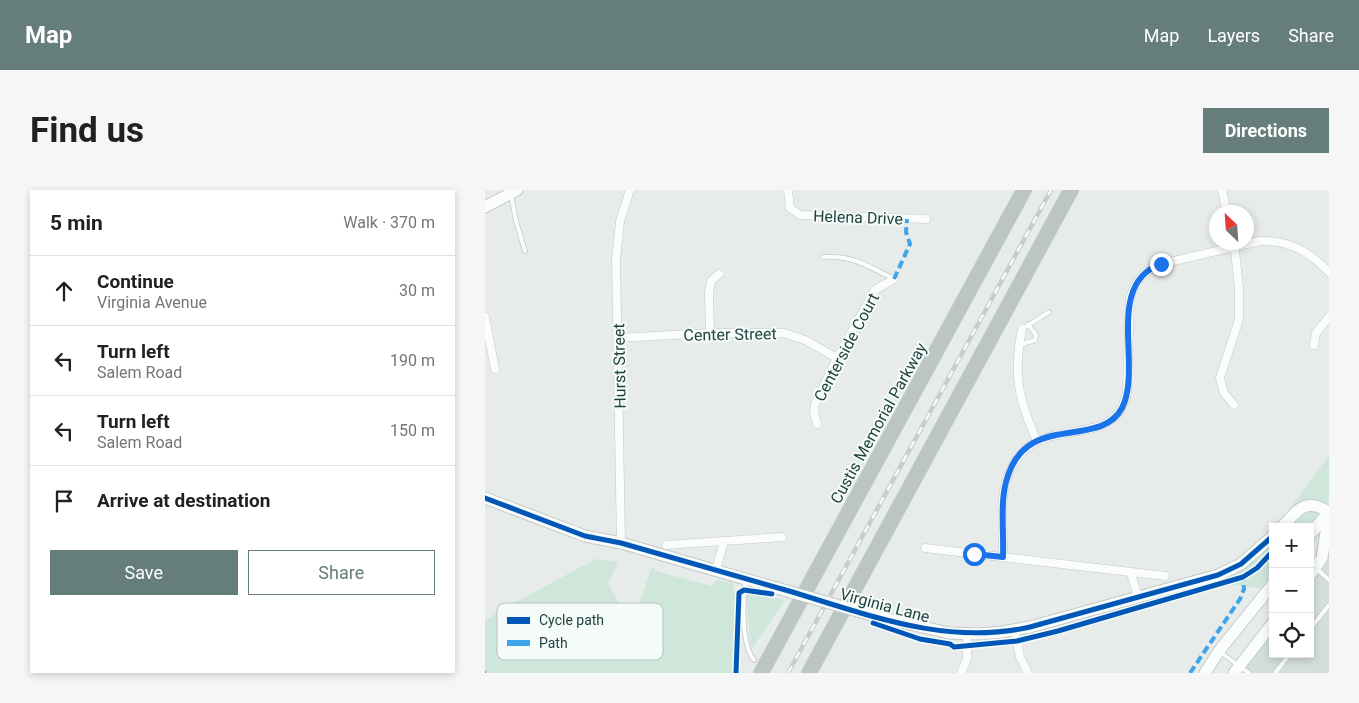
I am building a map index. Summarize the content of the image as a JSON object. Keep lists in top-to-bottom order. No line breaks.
{"streets":{"highway":["Custis Memorial Parkway"],"street":["Helena Drive","Center Street","Centerside Court","Hurst Street","Virginia Lane"]},"crossings":[["Center Street","Centerside Court"],["Center Street","Hurst Street"],["Hurst Street","Virginia Lane"]],"legend":["Cycle path","Path"],"north":"top left","page":{"header":"Map","nav":["Map","Layers","Share"],"buttons":["Directions",["Save","Share"]],"title":"Find us","heading":["5 min","Walk · 370 m"],"list":[["Continue","Virginia Avenue","30 m"],["Turn left","Salem Road","190 m"],["Turn left","Salem Road","150 m"],"Arrive at destination"],"map_buttons":["+","−"]}}
